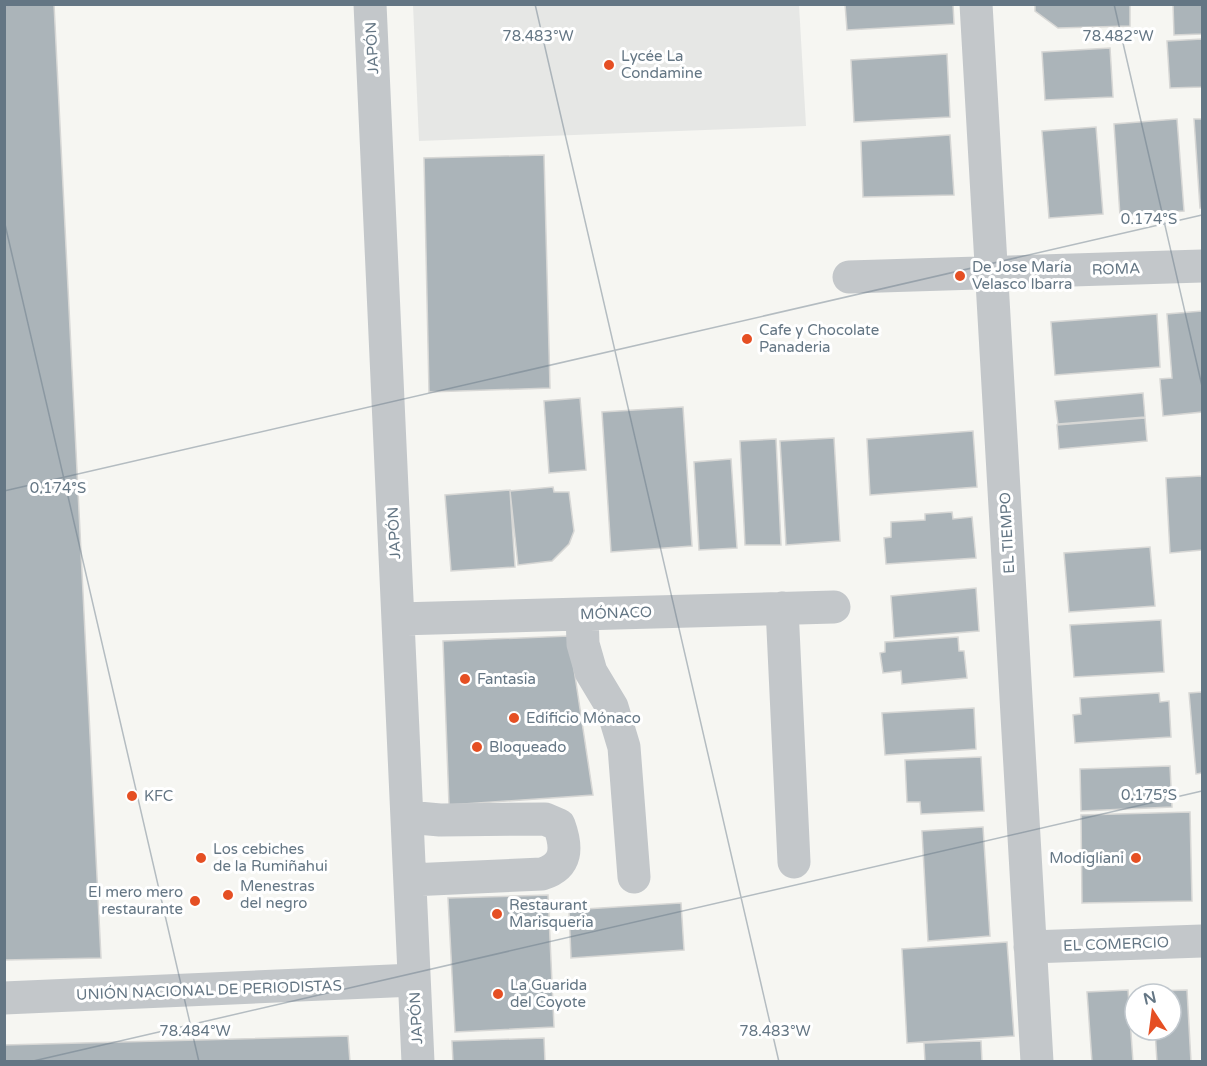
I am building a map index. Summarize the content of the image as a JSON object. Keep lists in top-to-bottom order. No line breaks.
{"streets":{"street":["JAPÓN","ROMA","EL TIEMPO","MÓNACO","EL COMERCIO","UNIÓN NACIONAL DE PERIODISTAS"]},"crossings":[["JAPÓN","MÓNACO"],["JAPÓN","UNIÓN NACIONAL DE PERIODISTAS"],["ROMA","EL TIEMPO"],["EL TIEMPO","EL COMERCIO"]],"places":["Lycée La Condamine","De Jose María Velasco Ibarra","Cafe y Chocolate Panaderia","Fantasia","Edificio Mónaco","Bloqueado","KFC","Los cebiches de la Rumiñahui","Modigliani","Menestras del negro","El mero mero restaurante","Restaurant Marisqueria","La Guarida del Coyote"],"north":"top","coordinates":["78.483°W","78.482°W","0.174°S","0.175°S","78.484°W"]}
